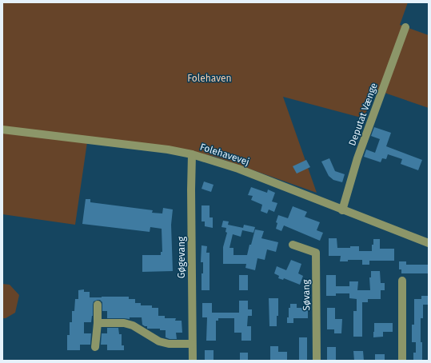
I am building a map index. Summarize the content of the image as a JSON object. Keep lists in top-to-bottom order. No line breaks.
{"streets":{"street":["Deputat Vænge","Folehavevej","Gøgevang","Søvang"]},"crossings":[["Deputat Vænge","Folehavevej"],["Folehavevej","Gøgevang"]],"parks":["Folehaven"]}
